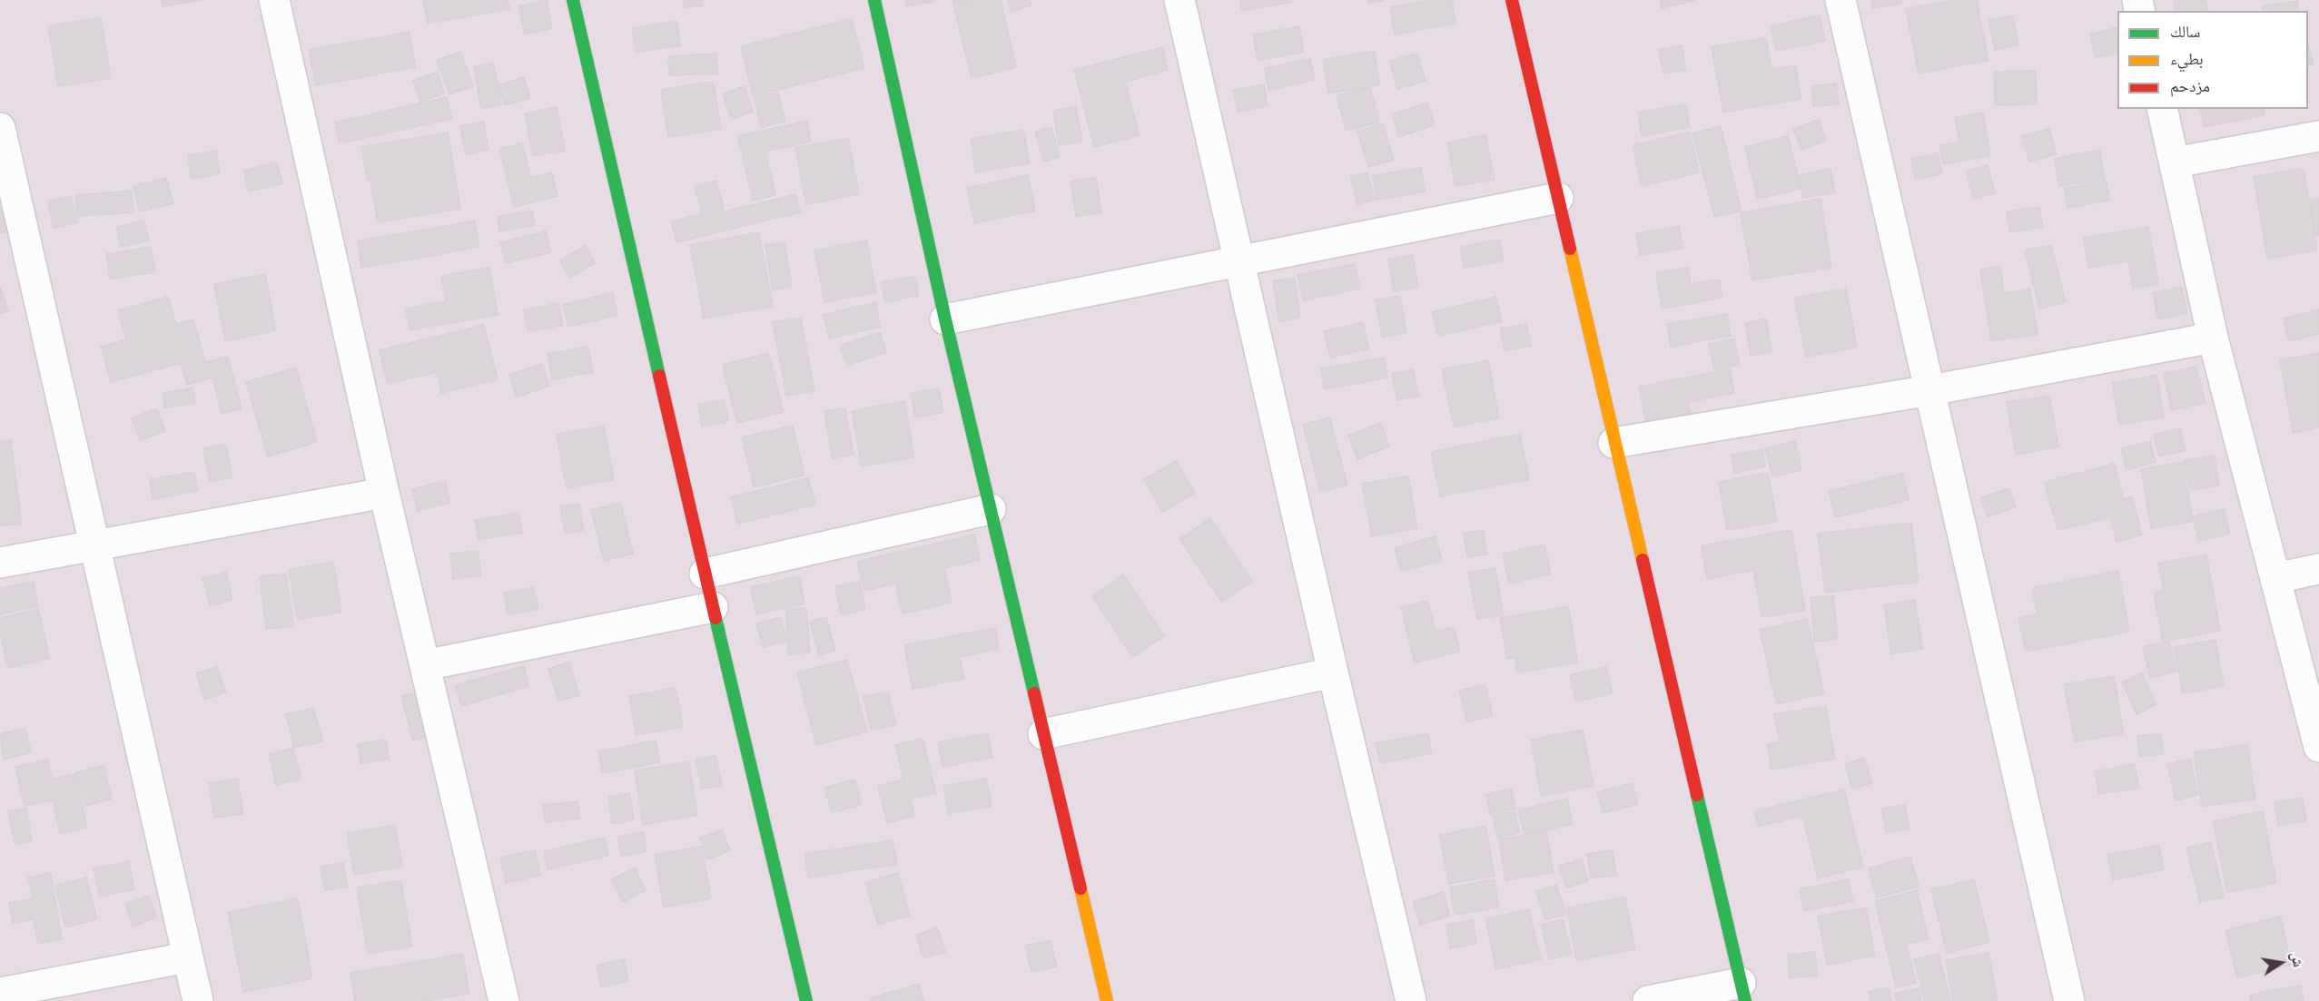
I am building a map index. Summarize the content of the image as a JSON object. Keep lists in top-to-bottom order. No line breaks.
{"legend":["سالك","بطيء","مزدحم"],"north":"right"}
